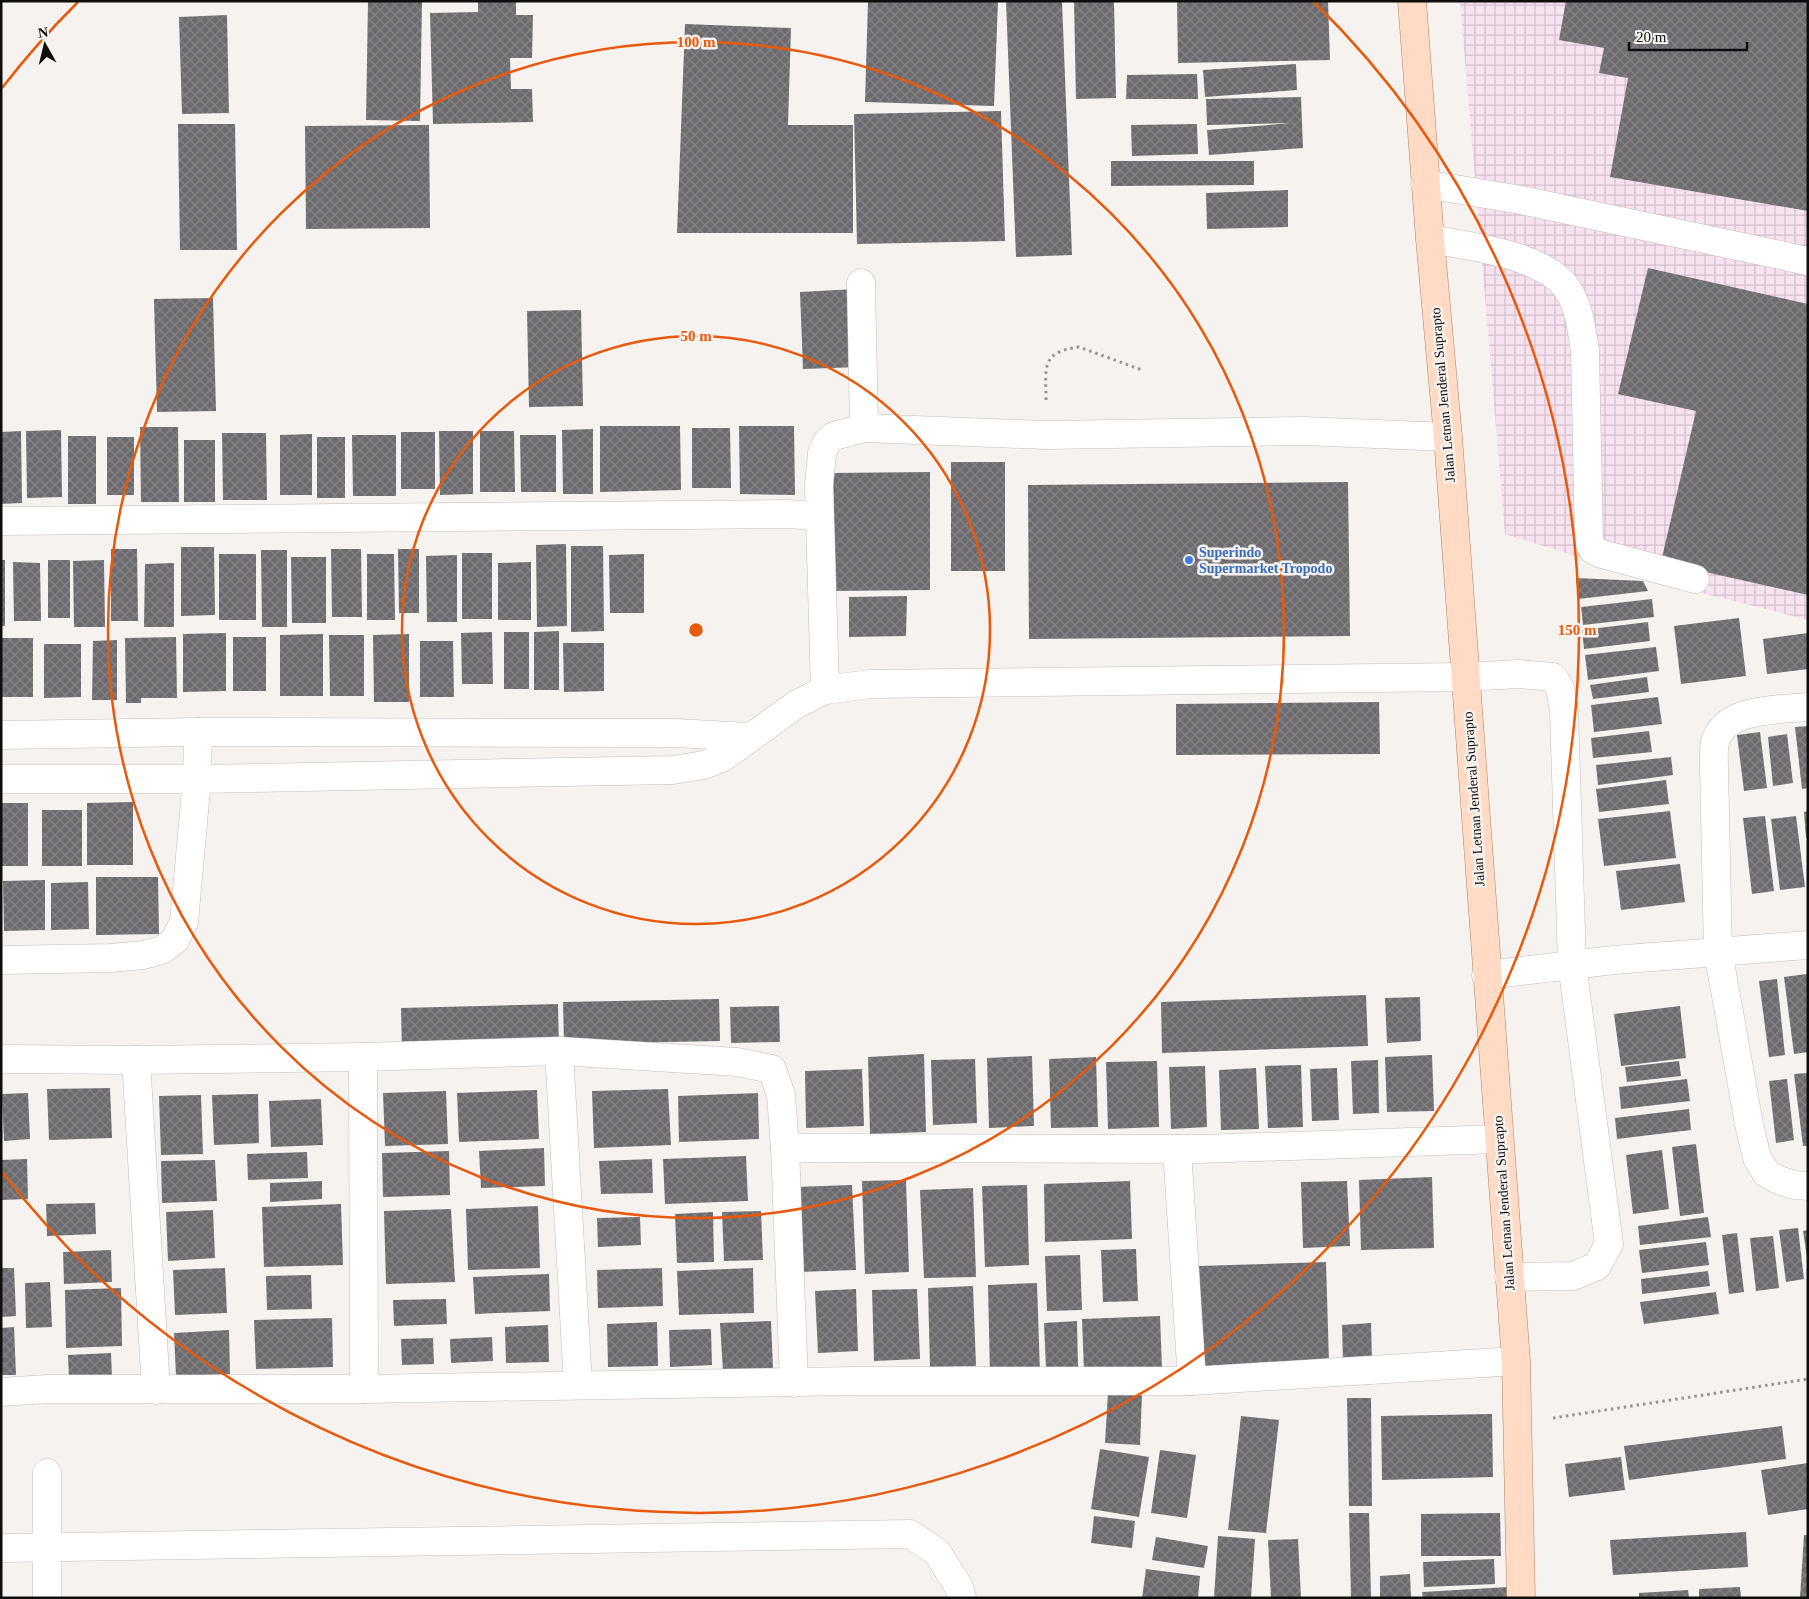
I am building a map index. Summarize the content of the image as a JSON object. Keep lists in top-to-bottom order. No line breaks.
{"streets":{"main road":["Jalan Letnan Jenderal Suprapto"]},"places":["Superindo Supermarket Tropodo"],"scale_bar":"20 m","north":"top","rings":["100 m","50 m","150 m"]}
